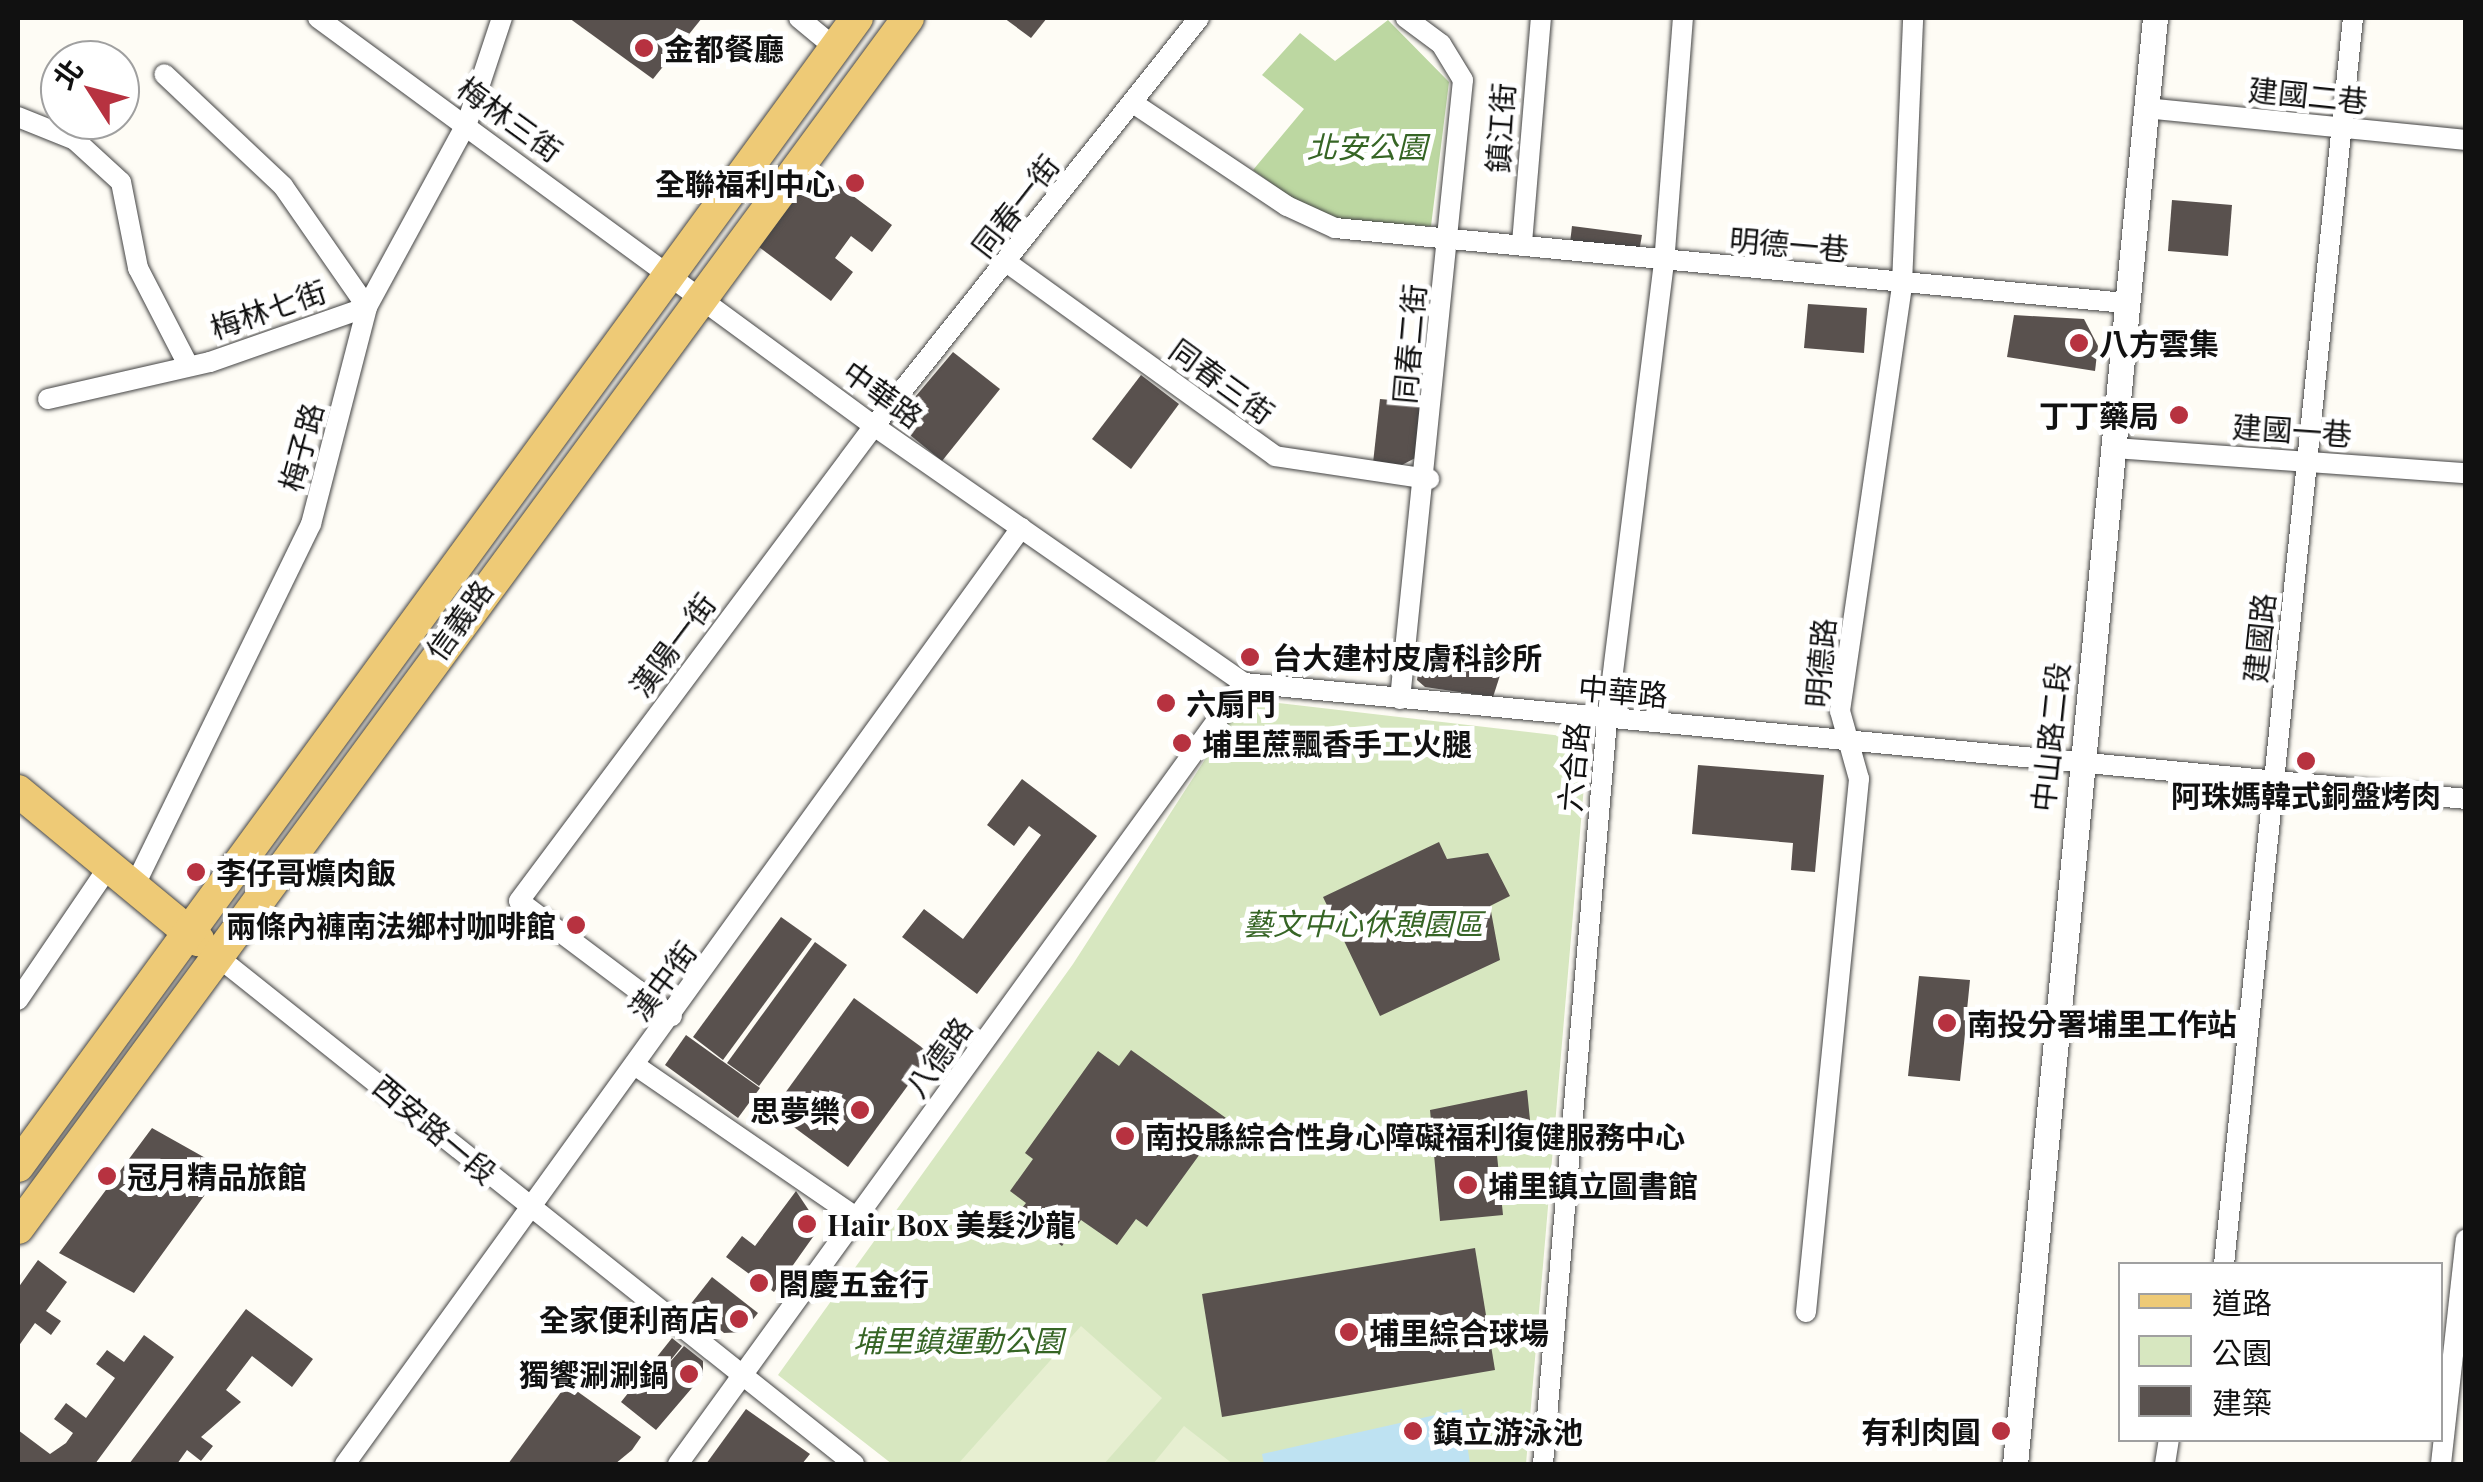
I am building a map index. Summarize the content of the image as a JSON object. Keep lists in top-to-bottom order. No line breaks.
{"streets":{"main road":["信義路","西安路一段"],"street":["建國二巷","梅林三街","鎮江街","同春一街","明德一巷","梅林七街","同春二街","同春三街","中華路","建國一巷","梅子路","建國路","漢陽一街","明德路","中山路二段","六合路","漢中街","八德路"]},"crossings":[["建國二巷","建國路"],["建國二巷","中山路二段"],["梅林三街","中華路"],["梅林三街","梅子路"],["梅林三街","信義路"],["鎮江街","明德一巷"],["同春一街","明德一巷"],["同春一街","同春三街"],["同春一街","中華路"],["同春一街","漢陽一街"],["明德一巷","同春二街"],["明德一巷","明德路"],["明德一巷","中山路二段"],["明德一巷","六合路"],["梅林七街","梅子路"],["同春二街","同春三街"],["同春二街","中華路"],["中華路","信義路"],["中華路","建國路"],["中華路","漢陽一街"],["中華路","明德路"],["中華路","中山路二段"],["中華路","六合路"],["中華路","漢中街"],["中華路","八德路"],["建國一巷","建國路"],["建國一巷","中山路二段"],["梅子路","西安路一段"],["信義路","西安路一段"],["漢陽一街","漢中街"],["漢中街","西安路一段"],["八德路","西安路一段"]],"parks":["北安公園","藝文中心休憩園區","埔里鎮運動公園"],"places":["金都餐廳","全聯福利中心","八方雲集","丁丁藥局","台大建村皮膚科診所","六扇門","埔里蔗飄香手工火腿","阿珠媽韓式銅盤烤肉","李仔哥爌肉飯","兩條內褲南法鄉村咖啡館","南投分署埔里工作站","思夢樂","南投縣綜合性身心障礙福利復健服務中心","冠月精品旅館","埔里鎮立圖書館","Hair Box 美髮沙龍","閤慶五金行","全家便利商店","埔里綜合球場","獨饗涮涮鍋","鎮立游泳池","有利肉圓"],"legend":["道路","公園","建築"],"north":"top left"}
